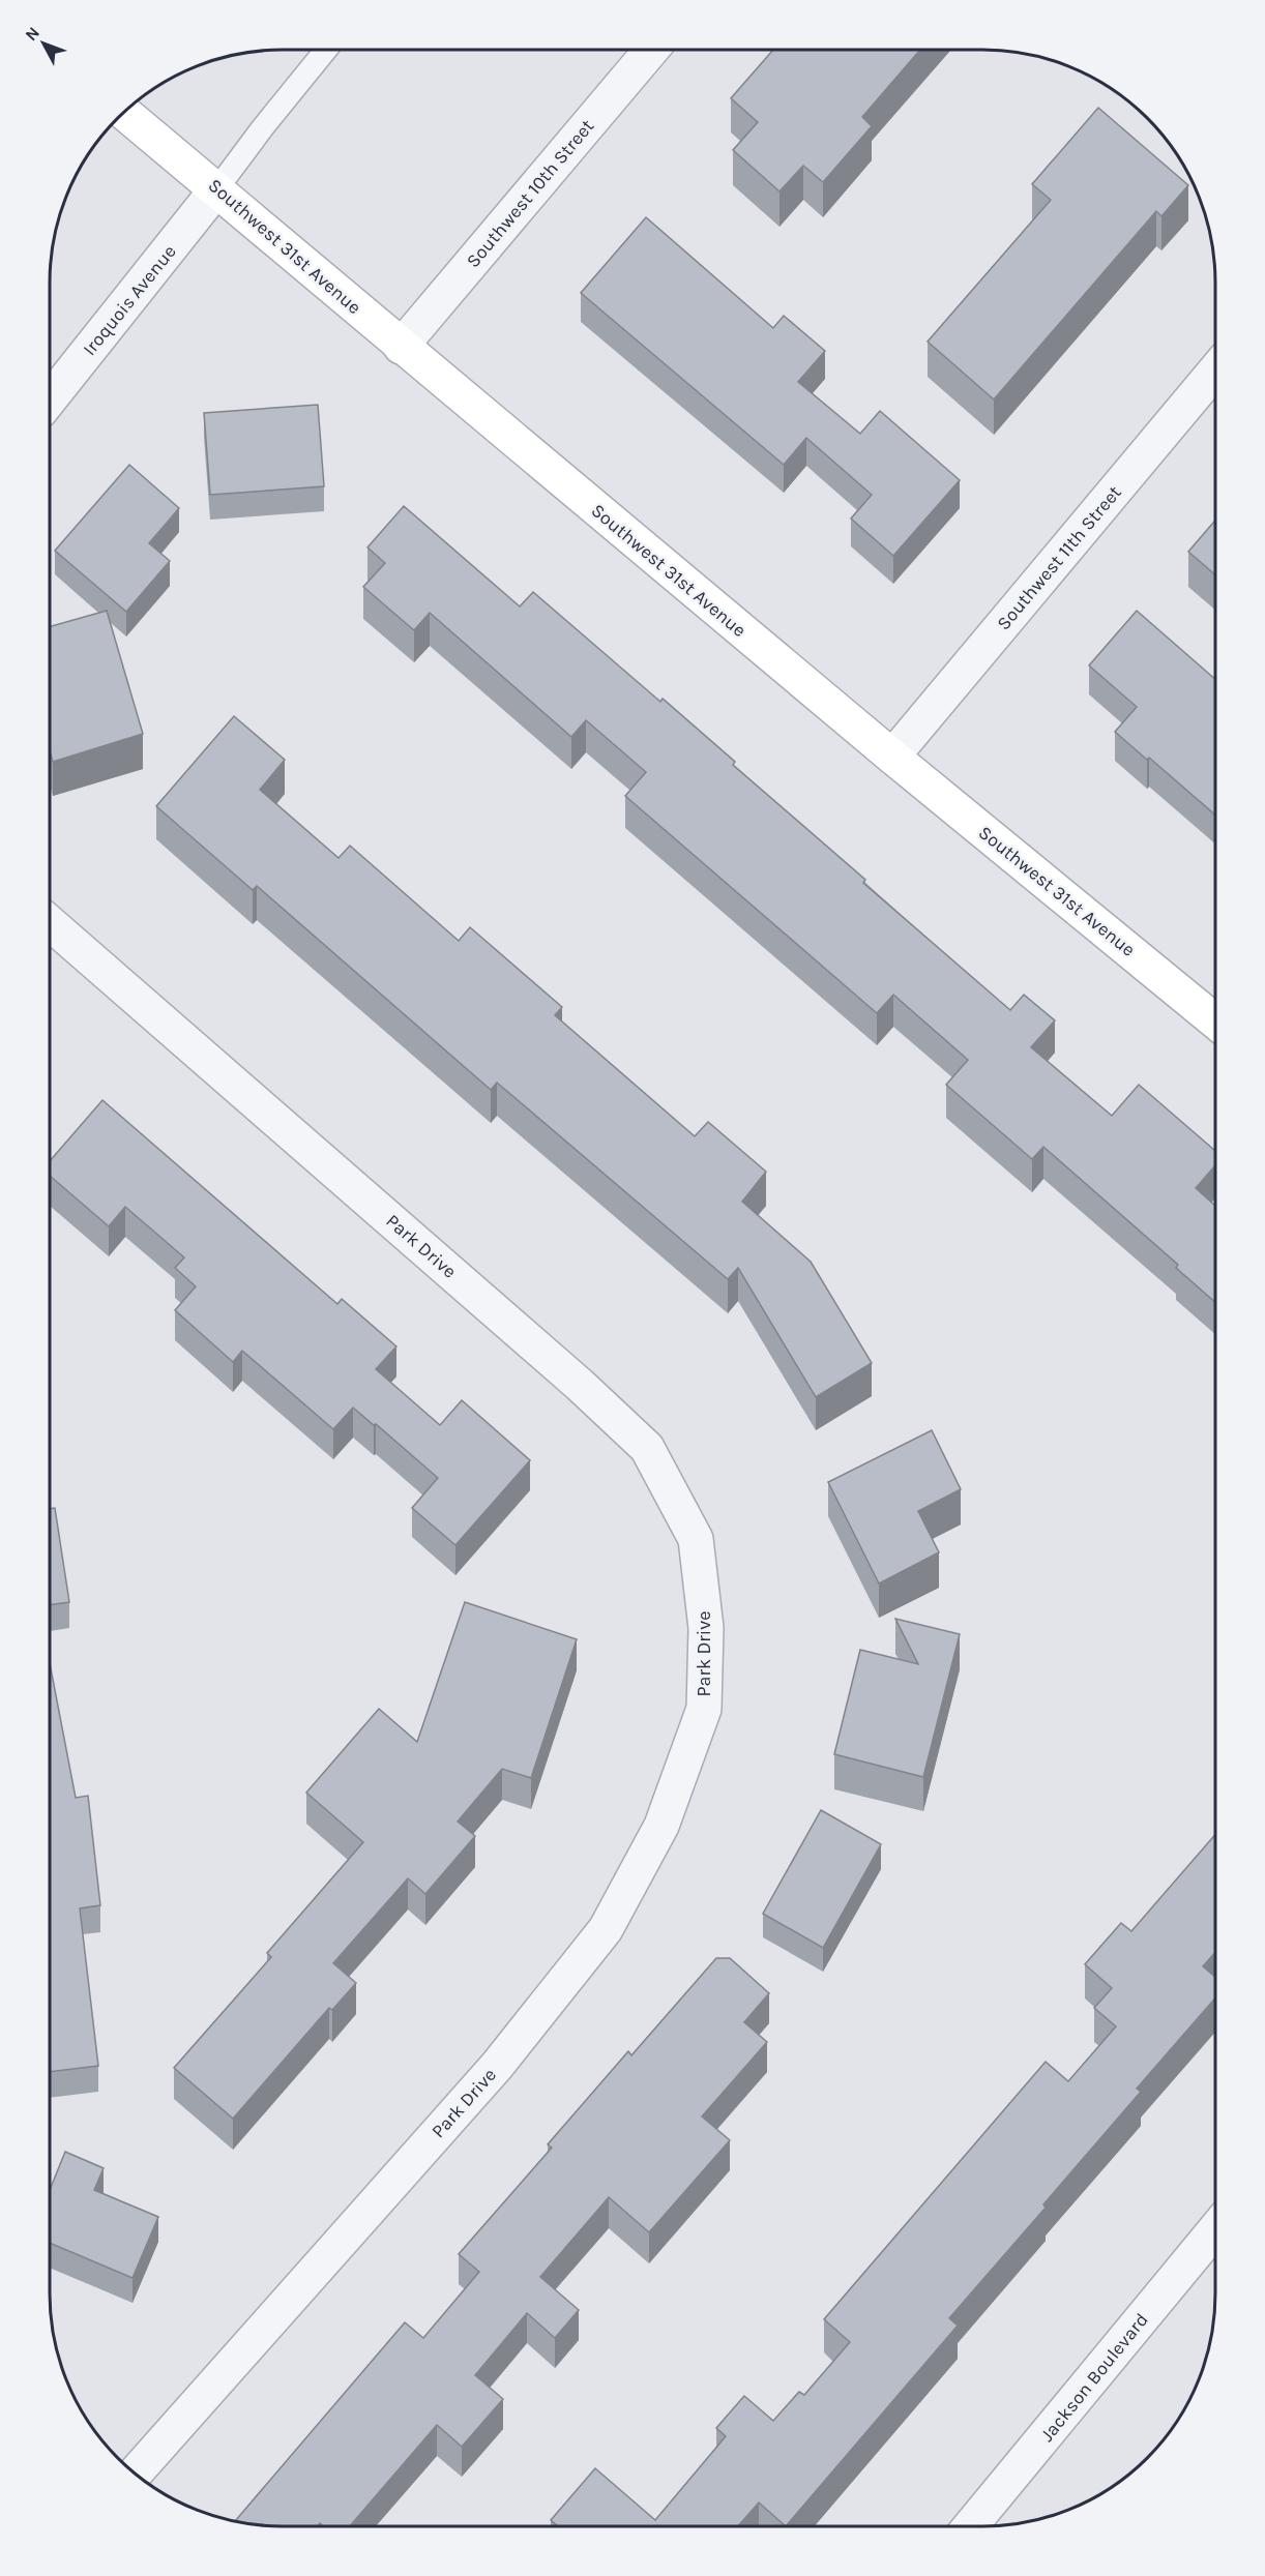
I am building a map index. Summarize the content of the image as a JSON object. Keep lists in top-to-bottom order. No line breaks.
{"streets":{"main road":["Southwest 31st Avenue"],"street":["Southwest 10th Street","Iroquois Avenue","Southwest 11th Street","Park Drive","Jackson Boulevard"]},"crossings":[["Southwest 10th Street","Southwest 31st Avenue"],["Southwest 31st Avenue","Iroquois Avenue"],["Southwest 31st Avenue","Southwest 11th Street"]],"north":"top left"}
